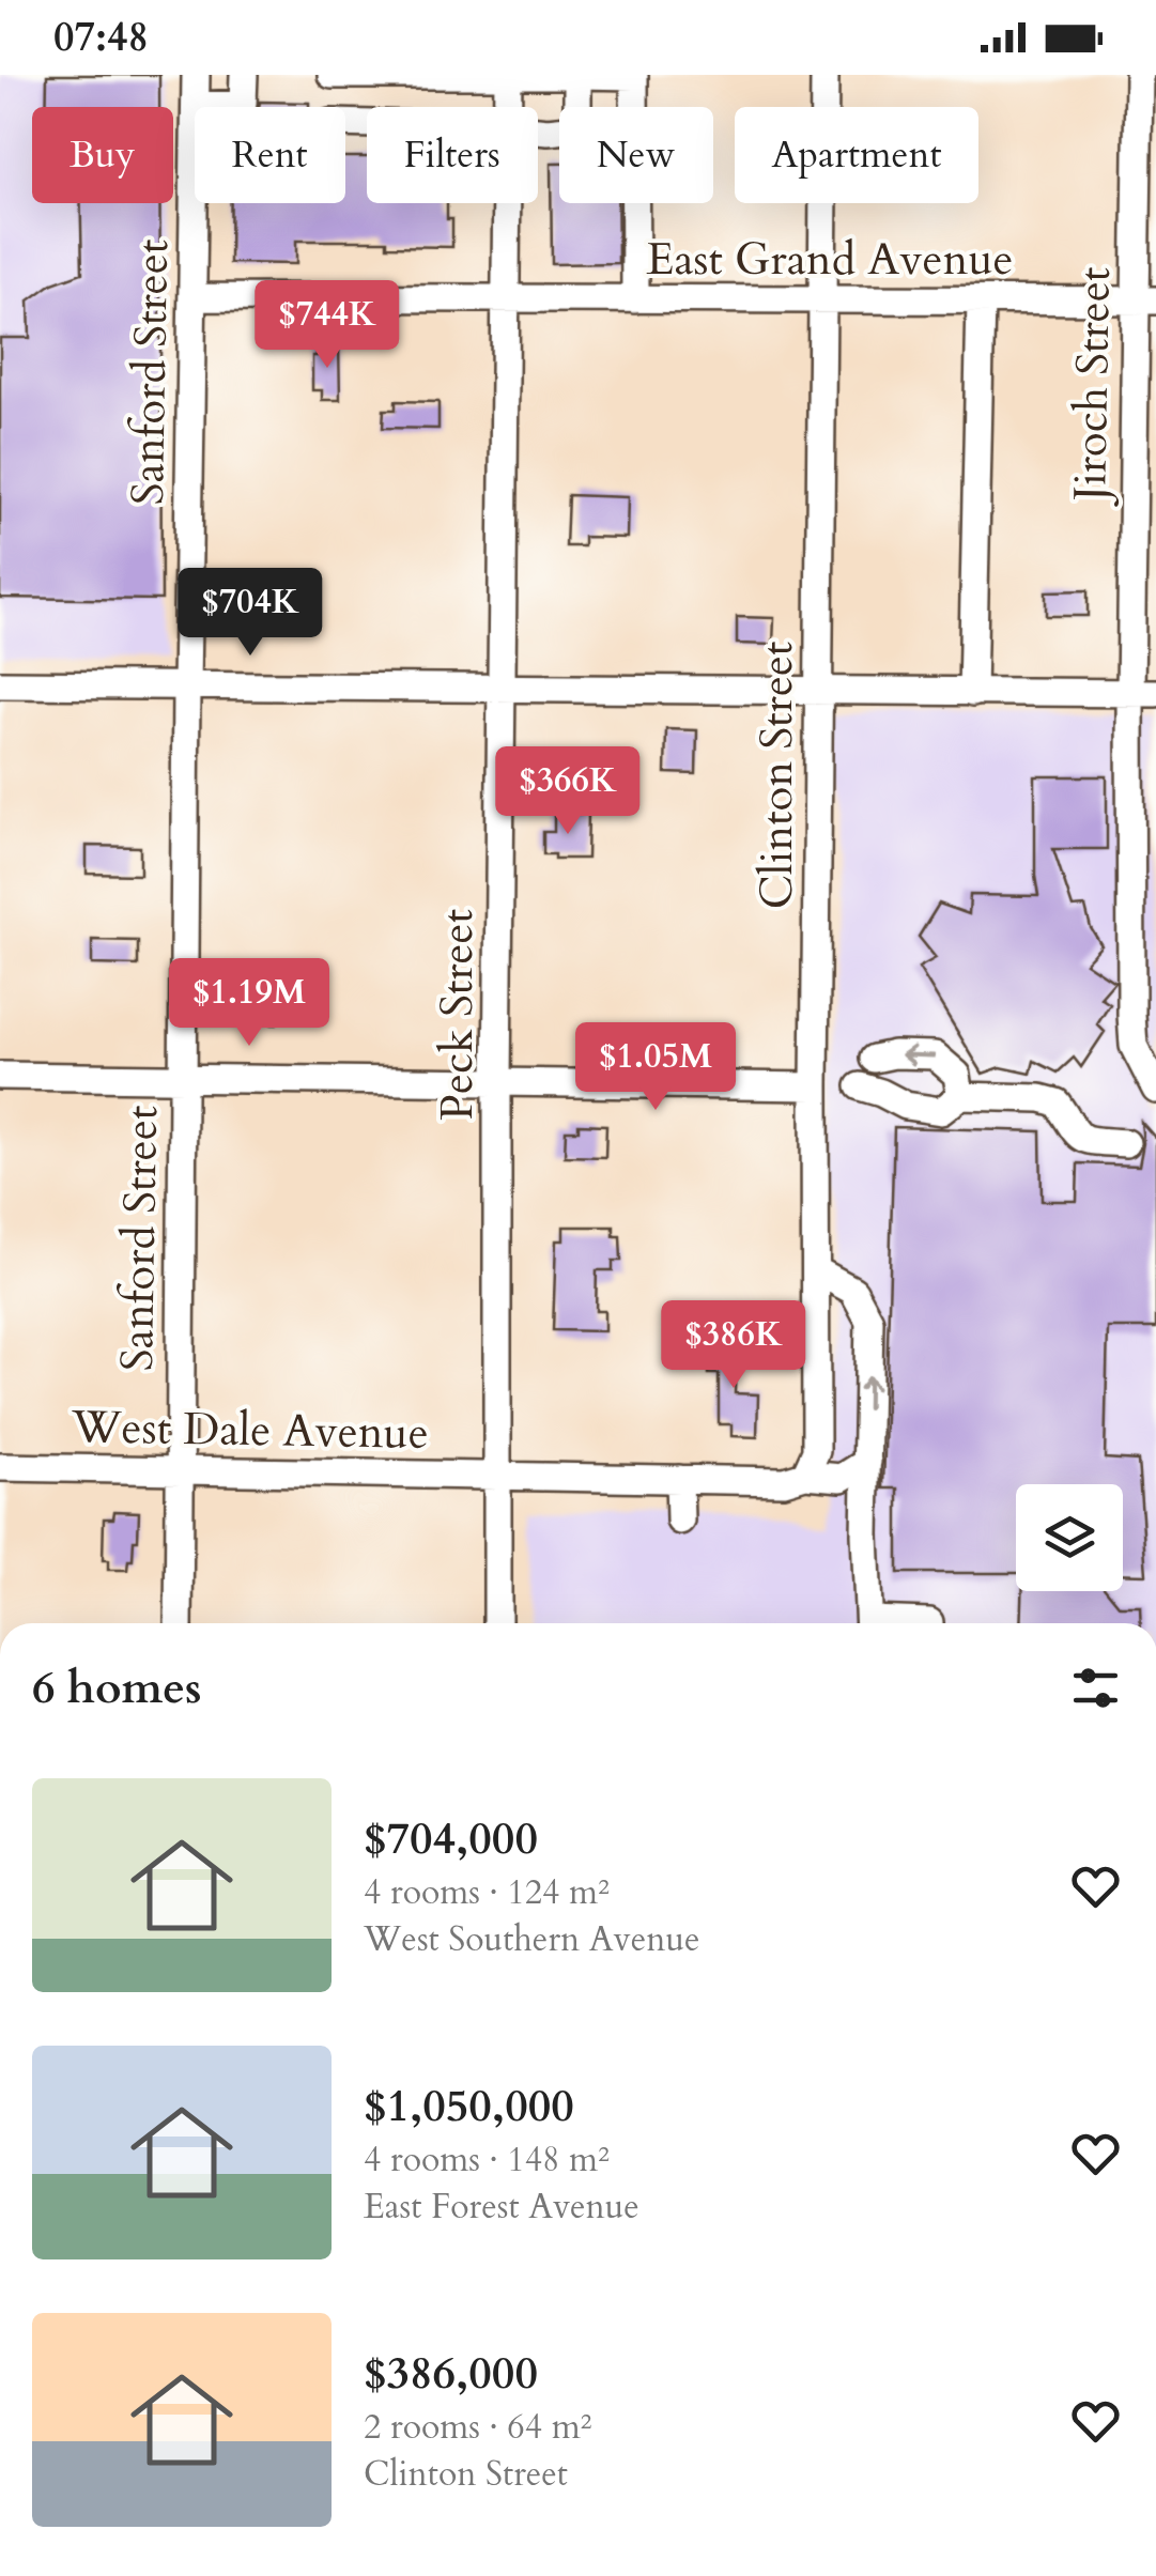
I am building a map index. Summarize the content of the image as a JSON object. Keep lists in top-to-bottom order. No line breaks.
{"streets":{"street":["East Grand Avenue","Sanford Street","Jiroch Street","Clinton Street","Peck Street","West Dale Avenue"]},"crossings":[["East Grand Avenue","Sanford Street"],["East Grand Avenue","Jiroch Street"],["East Grand Avenue","Clinton Street"],["East Grand Avenue","Peck Street"],["Sanford Street","West Dale Avenue"],["Clinton Street","West Dale Avenue"],["Peck Street","West Dale Avenue"]],"page":{"status":"07:48","chip":["Buy","Rent","Filters","New","Apartment"],"price":["$744K","$704K","$366K","$1.19M","$1.05M","$386K"],"heading":"6 homes","list":[{"name":"$704,000","note":"4 rooms · 124 m² · West Southern Avenue"},{"name":"$1,050,000","note":"4 rooms · 148 m² · East Forest Avenue"},{"name":"$386,000","note":"2 rooms · 64 m² · Clinton Street"}]}}
